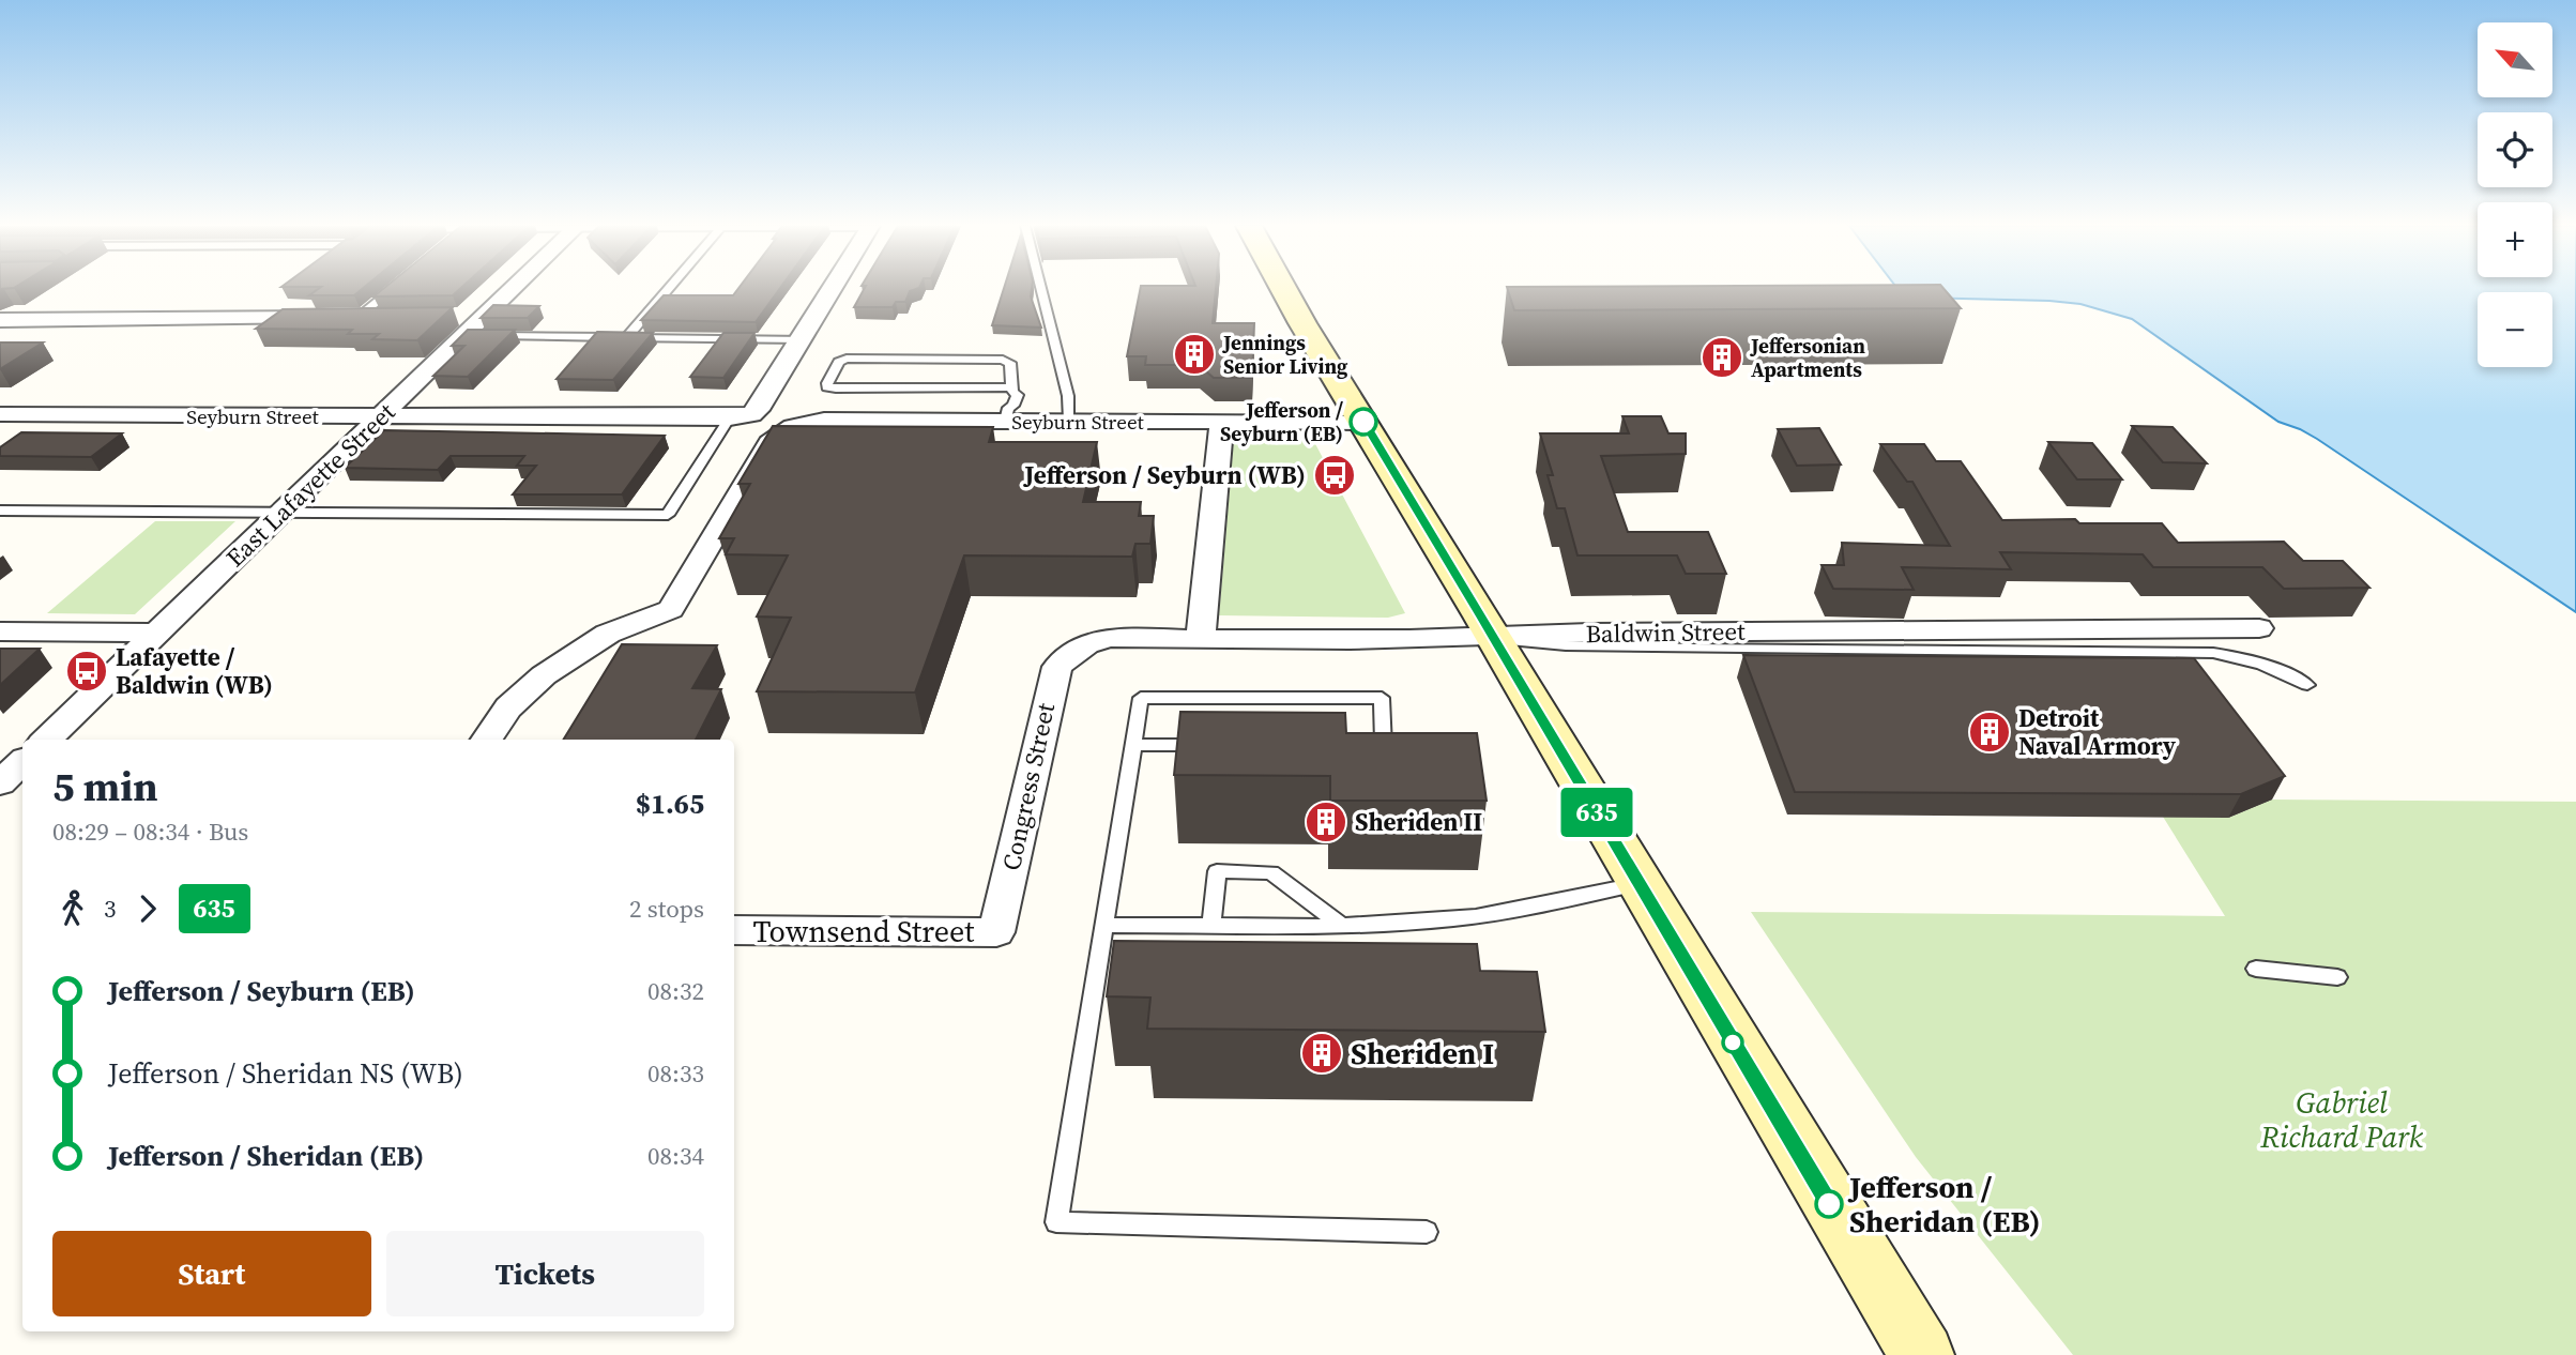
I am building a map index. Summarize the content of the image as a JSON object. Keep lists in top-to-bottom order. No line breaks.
{"streets":{"street":["Seyburn Street","East Lafayette Street","Baldwin Street","Congress Street","Townsend Street"]},"crossings":[["Seyburn Street","East Lafayette Street"],["Baldwin Street","Congress Street"],["Congress Street","Townsend Street"]],"parks":["Gabriel Richard Park"],"places":{"building":["Jennings Senior Living","Jeffersonian Apartments","Detroit Naval Armory","Sheriden II","Sheriden I"],"other":["Jefferson / Seyburn (EB)","Jefferson / Sheridan (EB)"],"bus stop":["Jefferson / Seyburn (WB)","Lafayette / Baldwin (WB)"]},"lines":["bus line 635"],"north":"top left","page":{"on_map":"635","map_buttons":["+","−"],"heading":["5 min","08:29 – 08:34 · Bus","$1.65"],"legs":["3","635","2 stops"],"list":[{"name":"Jefferson / Seyburn (EB)","value":"08:32"},{"name":"Jefferson / Sheridan NS (WB)","value":"08:33"},{"name":"Jefferson / Sheridan (EB)","value":"08:34"}],"buttons":["Start","Tickets"]}}
